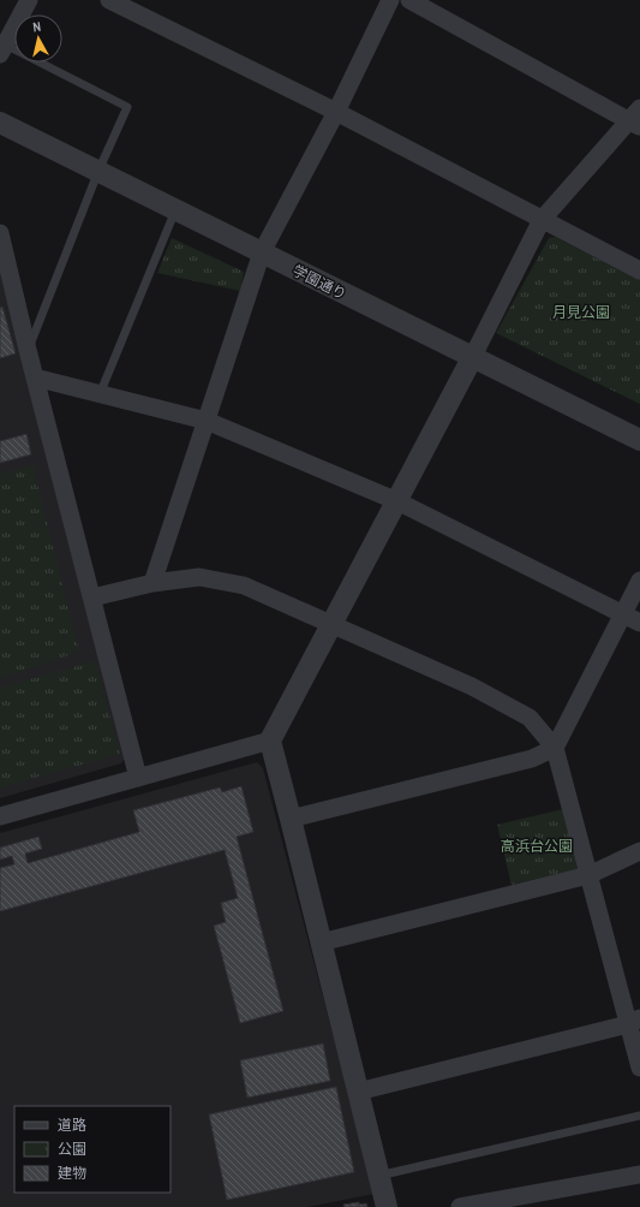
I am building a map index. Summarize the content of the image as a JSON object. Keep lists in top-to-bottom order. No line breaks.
{"streets":{"street":["学園通り"]},"parks":["月見公園","高浜台公園"],"legend":["道路","公園","建物"],"north":"top"}
